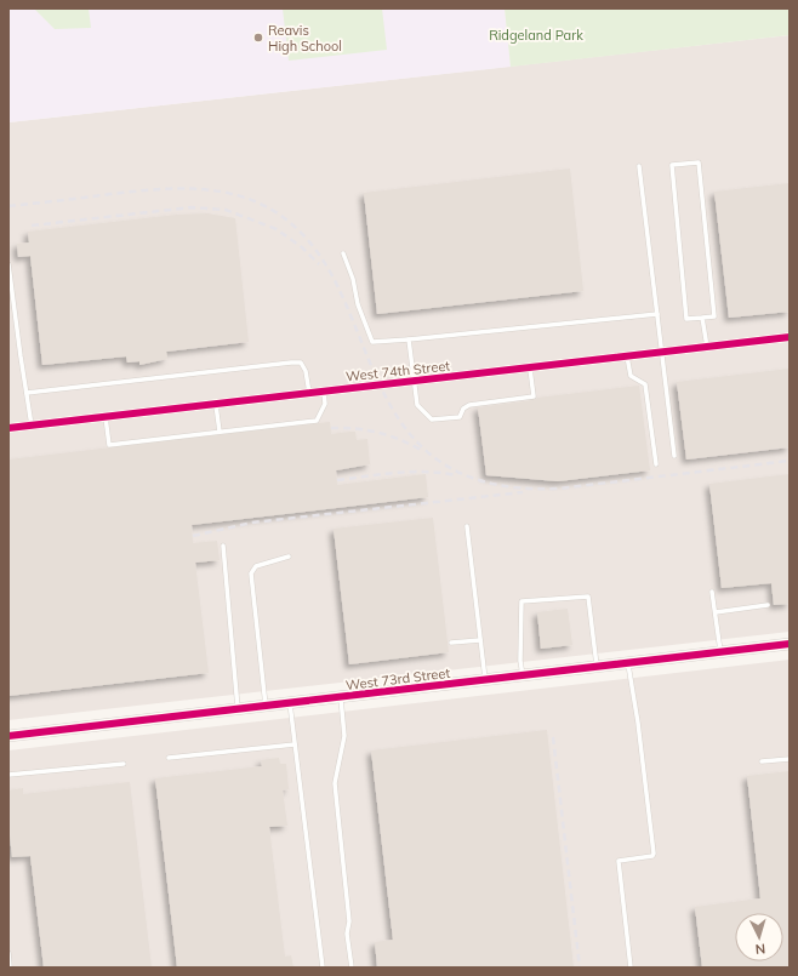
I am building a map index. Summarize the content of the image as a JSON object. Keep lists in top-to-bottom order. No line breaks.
{"streets":{"street":["West 74th Street","West 73rd Street"]},"parks":["Ridgeland Park"],"places":["Reavis High School"],"north":"bottom"}
